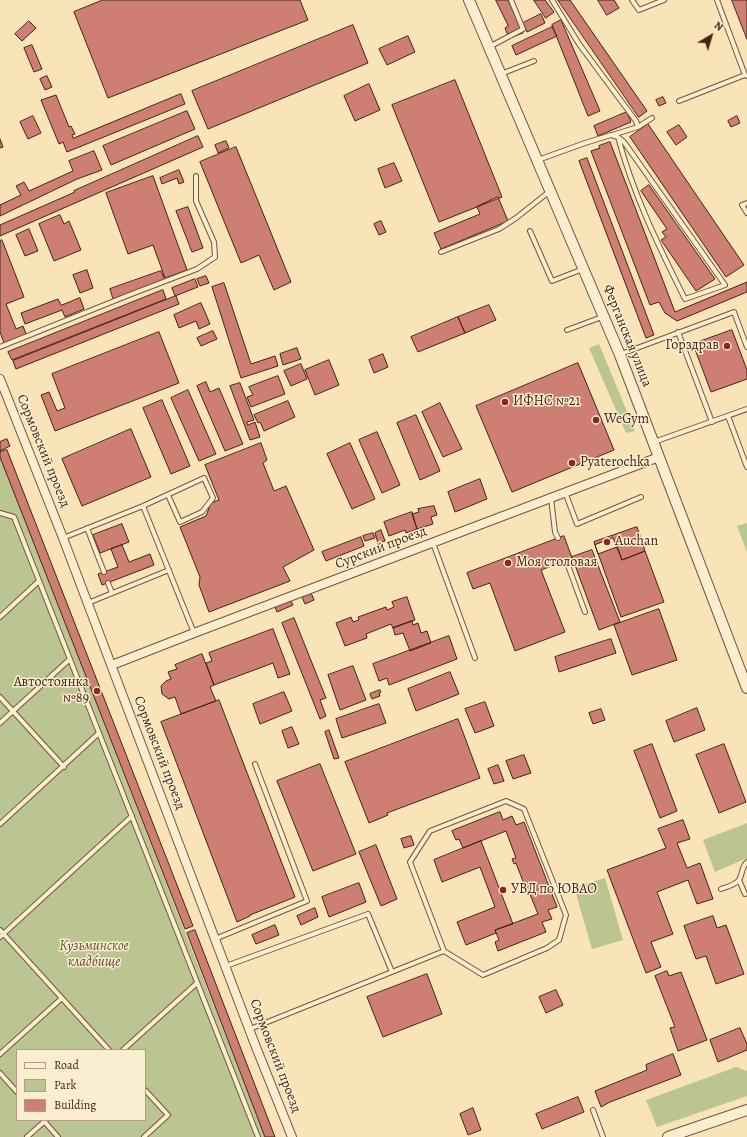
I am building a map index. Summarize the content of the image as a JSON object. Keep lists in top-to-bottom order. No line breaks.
{"streets":{"street":["Ферганская улица","Сормовский проезд","Сурский проезд"]},"crossings":[["Ферганская улица","Сурский проезд"],["Сормовский проезд","Сурский проезд"]],"parks":["Кузьминское кладбище"],"places":["Горздрав","ИФНС №21","WeGym","Pyaterochka","Auchan","Моя столовая","Автостоянка №89","УВД по ЮВАО"],"legend":["Road","Park","Building"],"north":"top right"}
